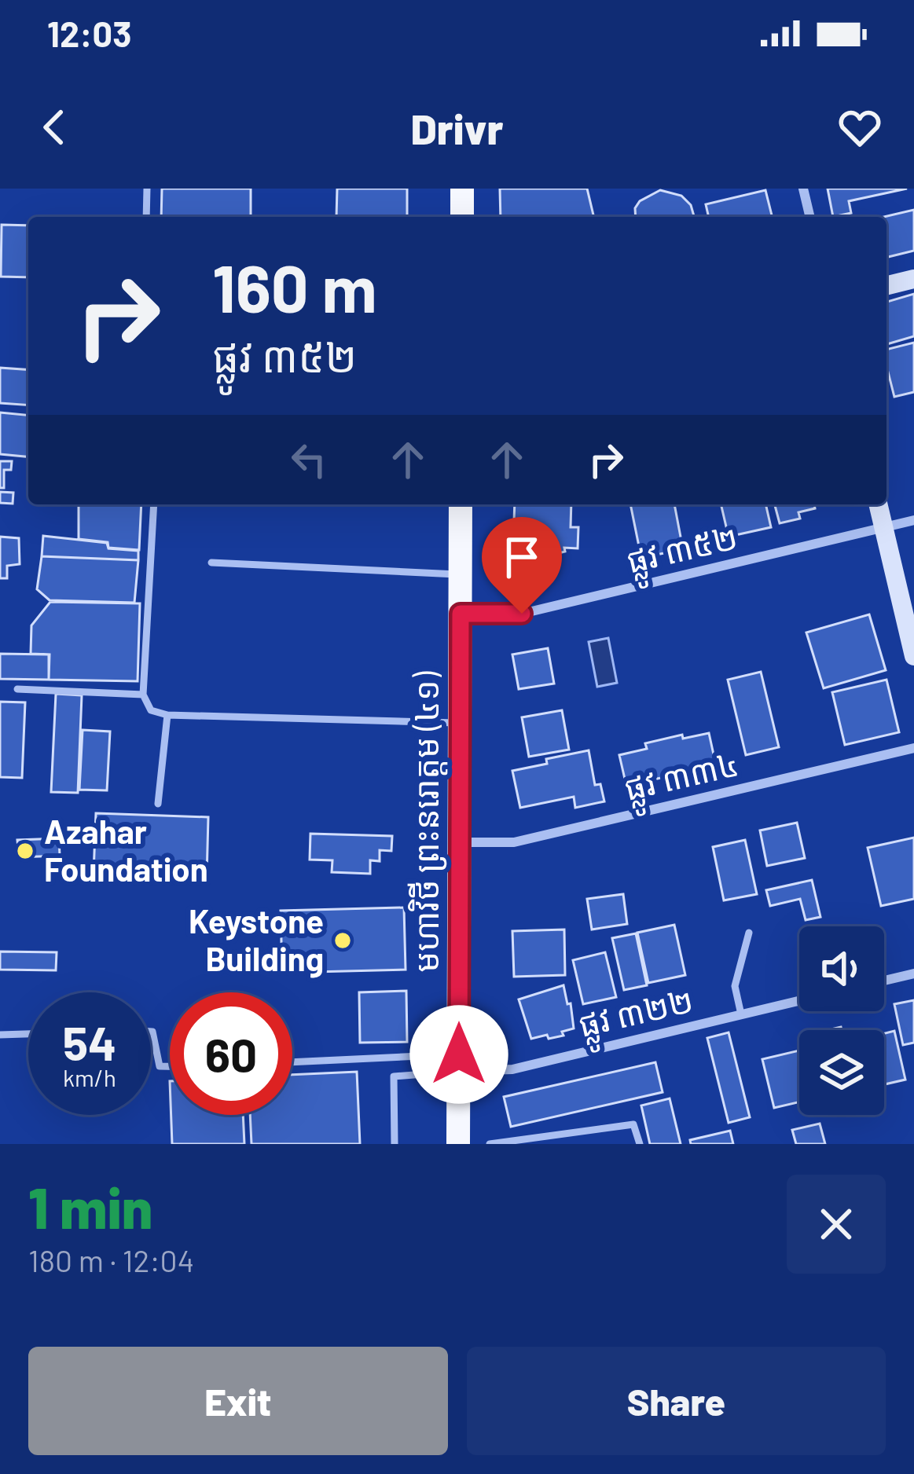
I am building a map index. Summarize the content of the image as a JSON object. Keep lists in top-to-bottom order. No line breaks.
{"streets":{"main road":["មហាវិថី ព្រះនរោត្តម (៤១)"],"street":["ផ្លូវ ៣៥២","ផ្លូវ ៣៣៤","ផ្លូវ ៣២២"]},"crossings":[["ផ្លូវ ៣៥២","មហាវិថី ព្រះនរោត្តម (៤១)"],["ផ្លូវ ៣៣៤","មហាវិថី ព្រះនរោត្តម (៤១)"],["មហាវិថី ព្រះនរោត្តម (៤១)","ផ្លូវ ៣២២"]],"places":["Azahar Foundation","Keystone Building"],"page":{"status":"12:03","header":"Drivr","turn":["160 m","ផ្លូវ ៣៥២"],"speed":"54 km/h","limit":"60","heading":["1 min","180 m · 12:04"],"buttons":["Exit","Share"]}}
